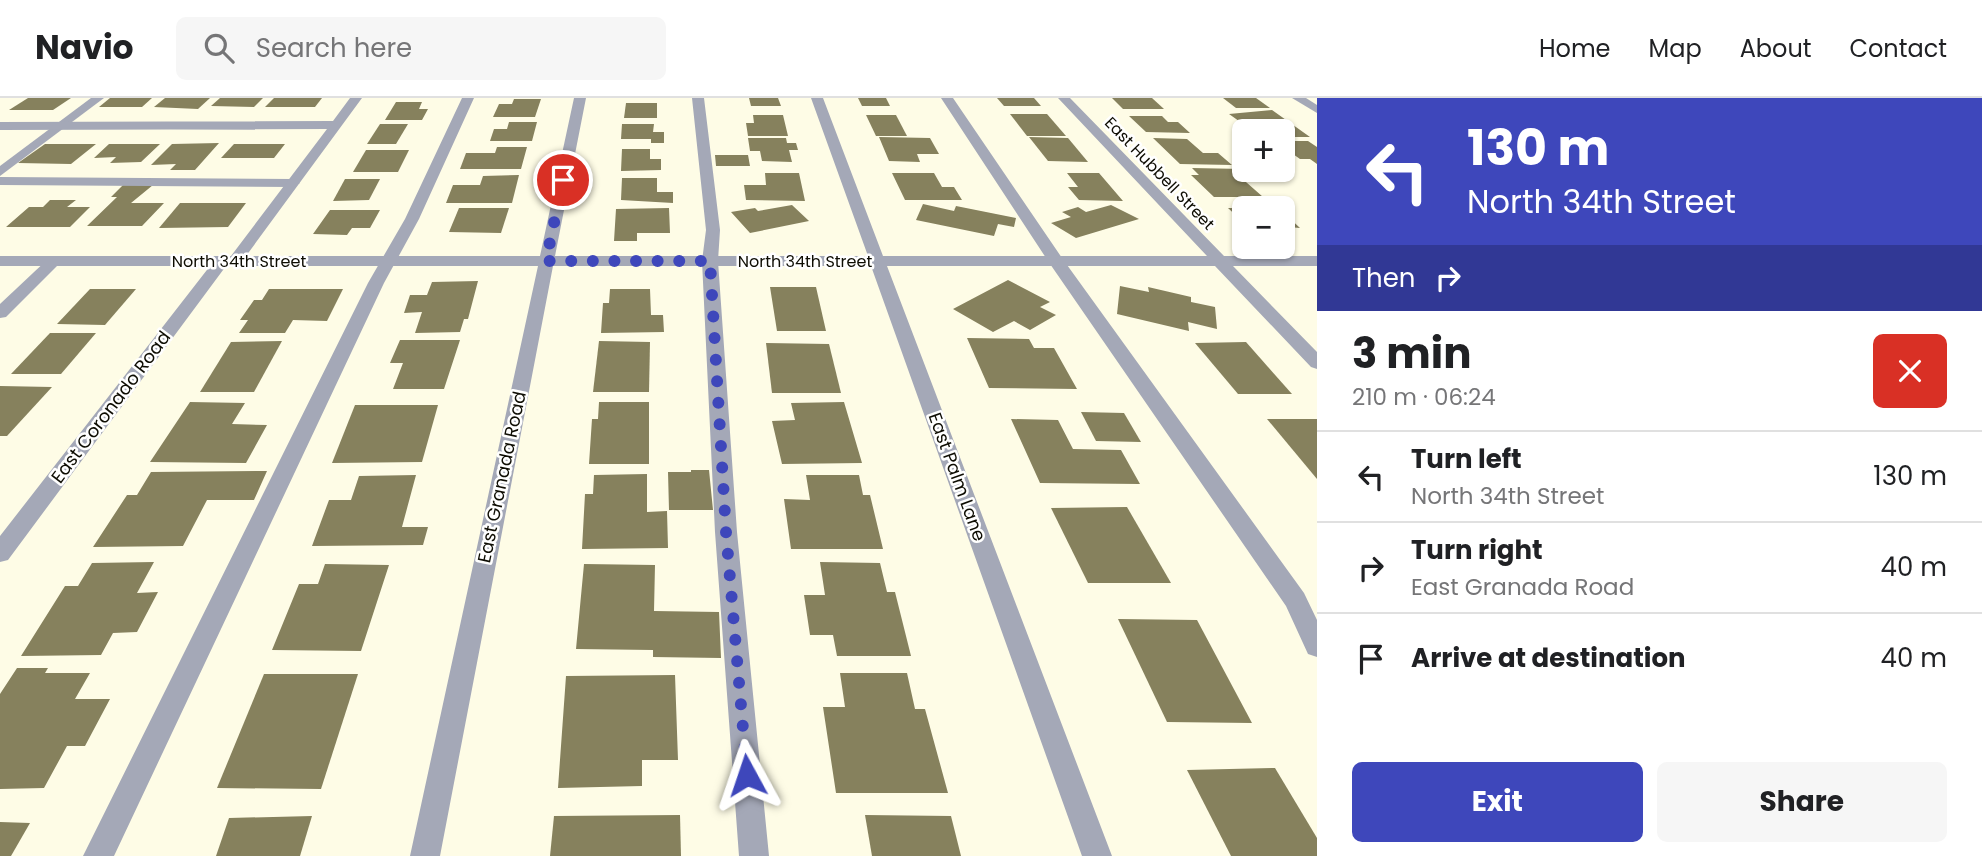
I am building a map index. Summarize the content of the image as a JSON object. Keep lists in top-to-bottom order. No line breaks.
{"streets":{"street":["East Hubbell Street","North 34th Street","East Coronado Road","East Granada Road","East Palm Lane"]},"crossings":[["East Hubbell Street","North 34th Street"],["North 34th Street","East Coronado Road"],["North 34th Street","East Granada Road"],["North 34th Street","East Palm Lane"]],"page":{"header":"Navio","search":"Search here","nav":["Home","Map","About","Contact"],"turn":["130 m","North 34th Street"],"map_buttons":["+","−"],"then":"Then","heading":["3 min","210 m · 06:24"],"list":[{"name":"Turn left","note":"North 34th Street","value":"130 m"},{"name":"Turn right","note":"East Granada Road","value":"40 m"},{"name":"Arrive at destination","value":"40 m"}],"buttons":["Exit","Share"]}}
